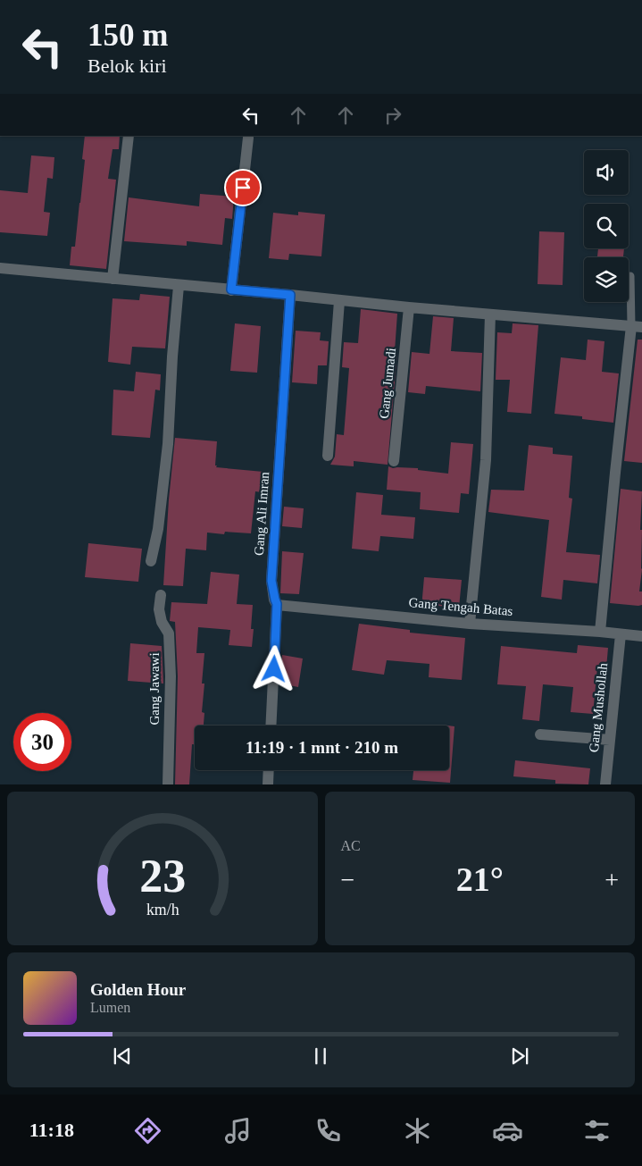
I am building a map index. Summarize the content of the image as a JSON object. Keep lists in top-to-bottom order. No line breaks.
{"streets":{"street":["Gang Jumadi","Gang Ali Imran","Gang Tengah Batas","Gang Jawawi","Gang Mushollah"]},"crossings":[["Gang Ali Imran","Gang Tengah Batas"],["Gang Tengah Batas","Gang Mushollah"]],"page":{"turn":["150 m","Belok kiri"],"limit":"30","trip":"11:19 · 1 mnt · 210 m","tile":"AC","heat":["−","21°","+"],"song":["Golden Hour","Lumen"],"tabs":"11:18","gauge":["23","km/h"]}}
